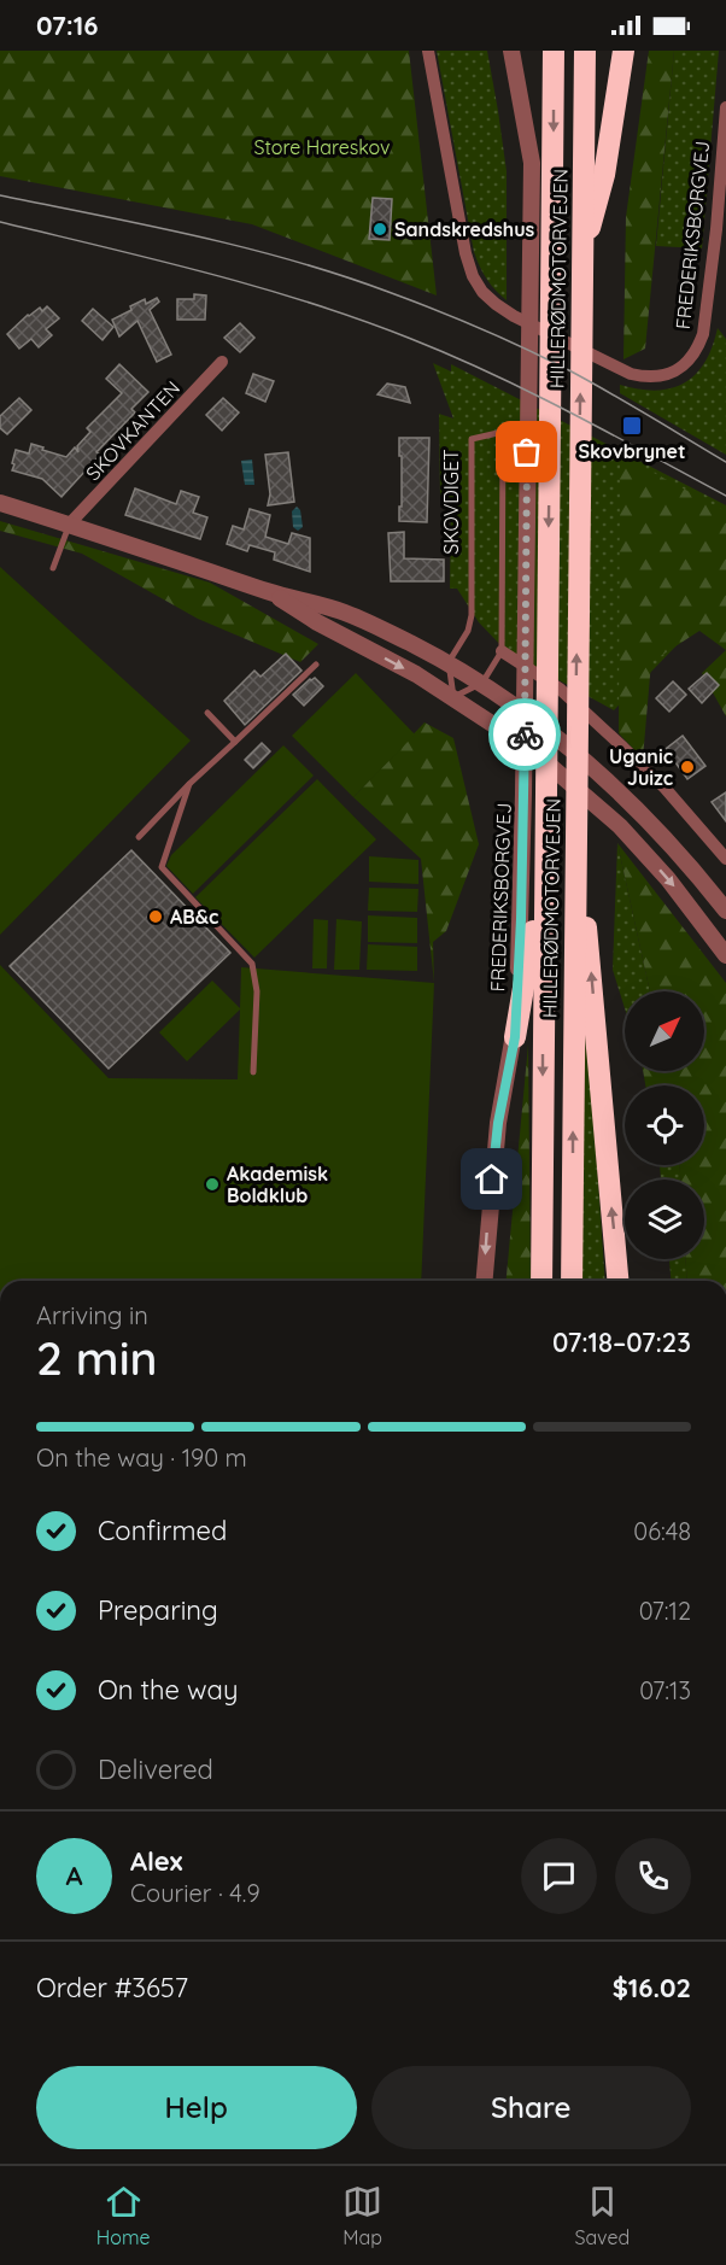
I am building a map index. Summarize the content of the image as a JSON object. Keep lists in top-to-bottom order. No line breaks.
{"streets":{"highway":["HILLERØDMOTORVEJEN"],"street":["FREDERIKSBORGVEJ","SKOVKANTEN"],"lane":["SKOVDIGET"]},"parks":["Store Hareskov"],"places":{"other":["Sandskredshus","Uganic Juizc","AB&c","Akademisk Boldklub"],"transit":["Skovbrynet"]},"north":"top right","page":{"status":"07:16","heading":["2 min","Arriving in","07:18–07:23"],"panel":["Alex","Courier · 4.9","Order #3657","$16.02"],"bar":"On the way · 190 m","list":[["Confirmed","06:48"],["Preparing","07:12"],["On the way","07:13"],"Delivered"],"round":"A","buttons":["Help","Share"],"tabs":["Home","Map","Saved"]}}
